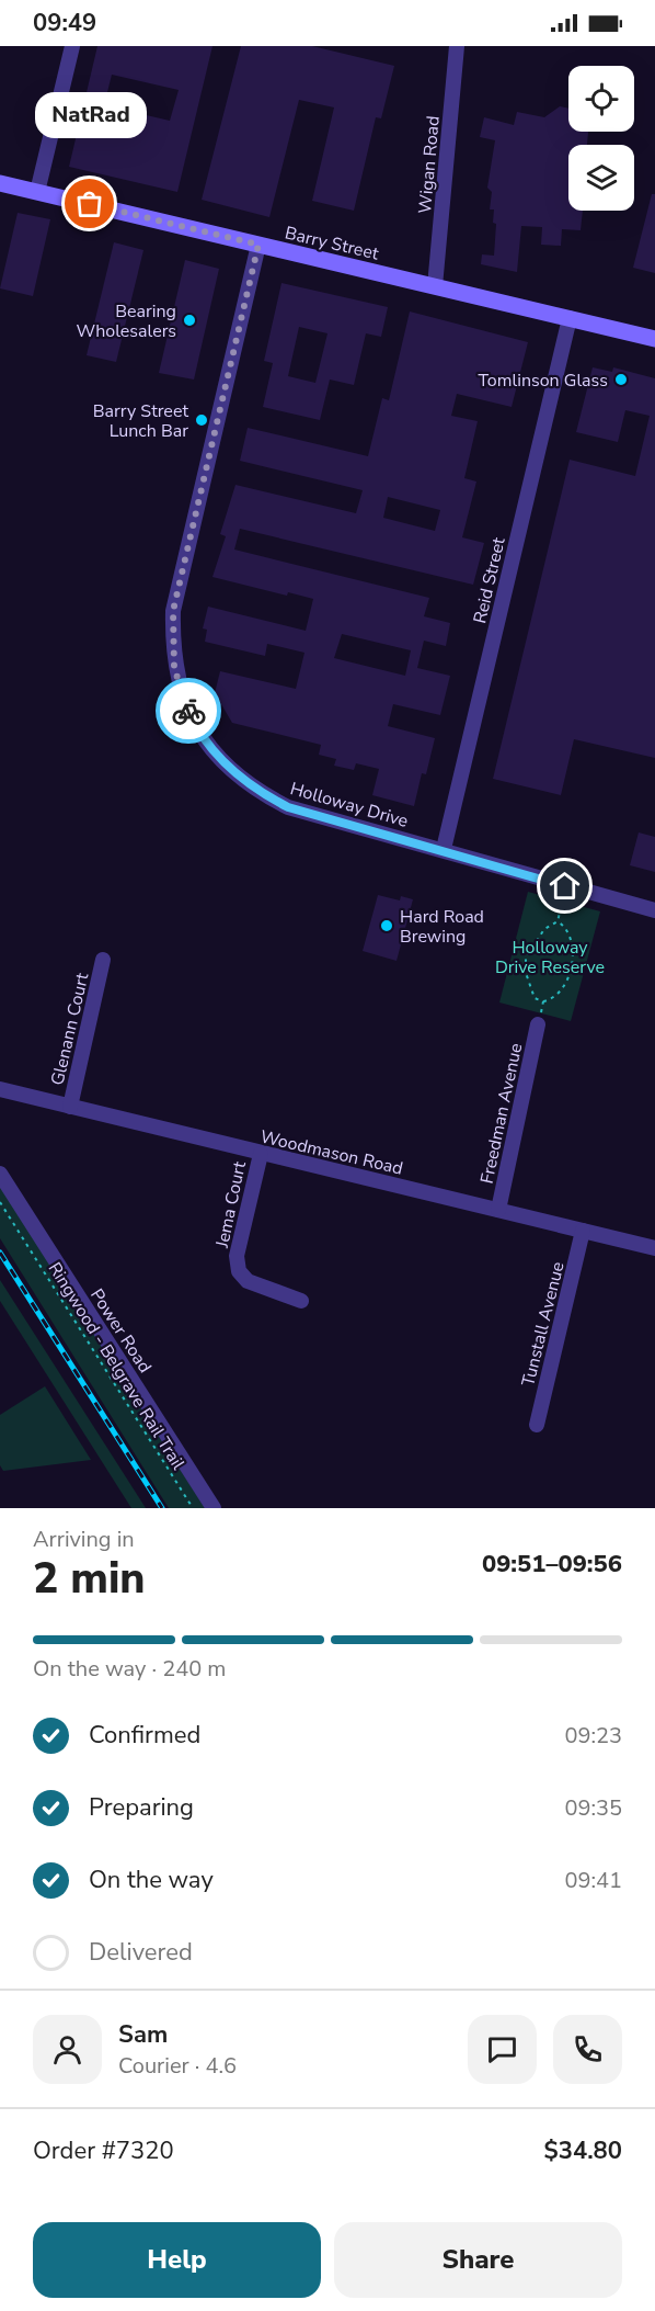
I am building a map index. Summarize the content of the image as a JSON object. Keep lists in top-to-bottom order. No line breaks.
{"streets":{"main road":["Barry Street"],"street":["Wigan Road","Reid Street","Holloway Drive","Glenann Court","Freedman Avenue","Woodmason Road","Jema Court","Tunstall Avenue","Power Road"],"path":["Ringwood - Belgrave Rail Trail"]},"crossings":[["Wigan Road","Barry Street"],["Barry Street","Reid Street"],["Barry Street","Holloway Drive"],["Reid Street","Holloway Drive"],["Glenann Court","Woodmason Road"],["Freedman Avenue","Woodmason Road"],["Woodmason Road","Jema Court"],["Woodmason Road","Tunstall Avenue"]],"parks":["Holloway Drive Reserve"],"places":["NatRad","Bearing Wholesalers","Tomlinson Glass","Barry Street Lunch Bar","Hard Road Brewing"],"page":{"status":"09:49","bubble":"NatRad","heading":["2 min","Arriving in","09:51–09:56"],"panel":["Sam","Courier · 4.6","Order #7320","$34.80"],"bar":"On the way · 240 m","list":[["Confirmed","09:23"],["Preparing","09:35"],["On the way","09:41"],"Delivered"],"buttons":["Help","Share"]}}
